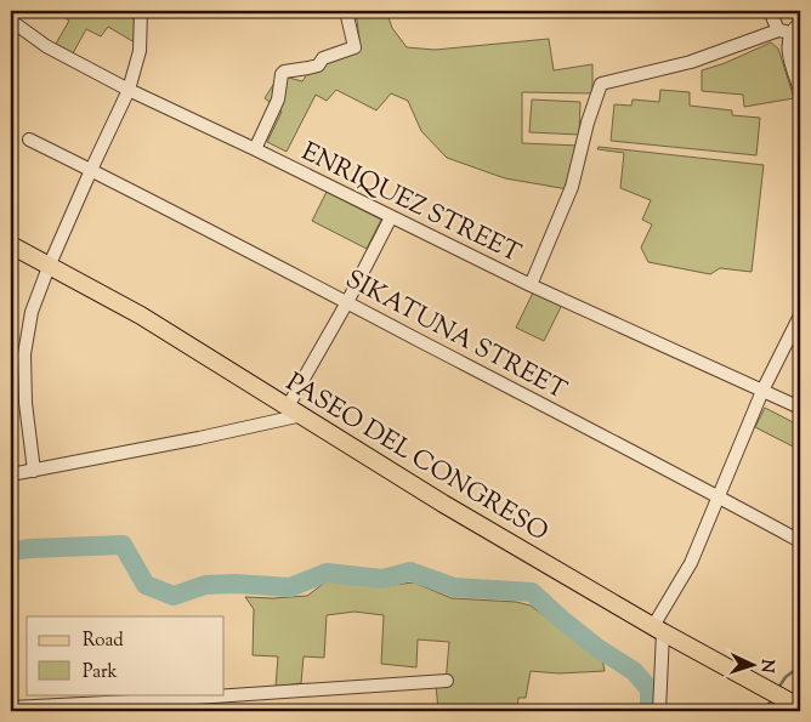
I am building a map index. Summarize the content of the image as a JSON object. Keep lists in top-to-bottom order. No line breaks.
{"streets":{"main road":["PASEO DEL CONGRESO"],"street":["ENRIQUEZ STREET","SIKATUNA STREET"]},"legend":["Road","Park"],"north":"right"}
